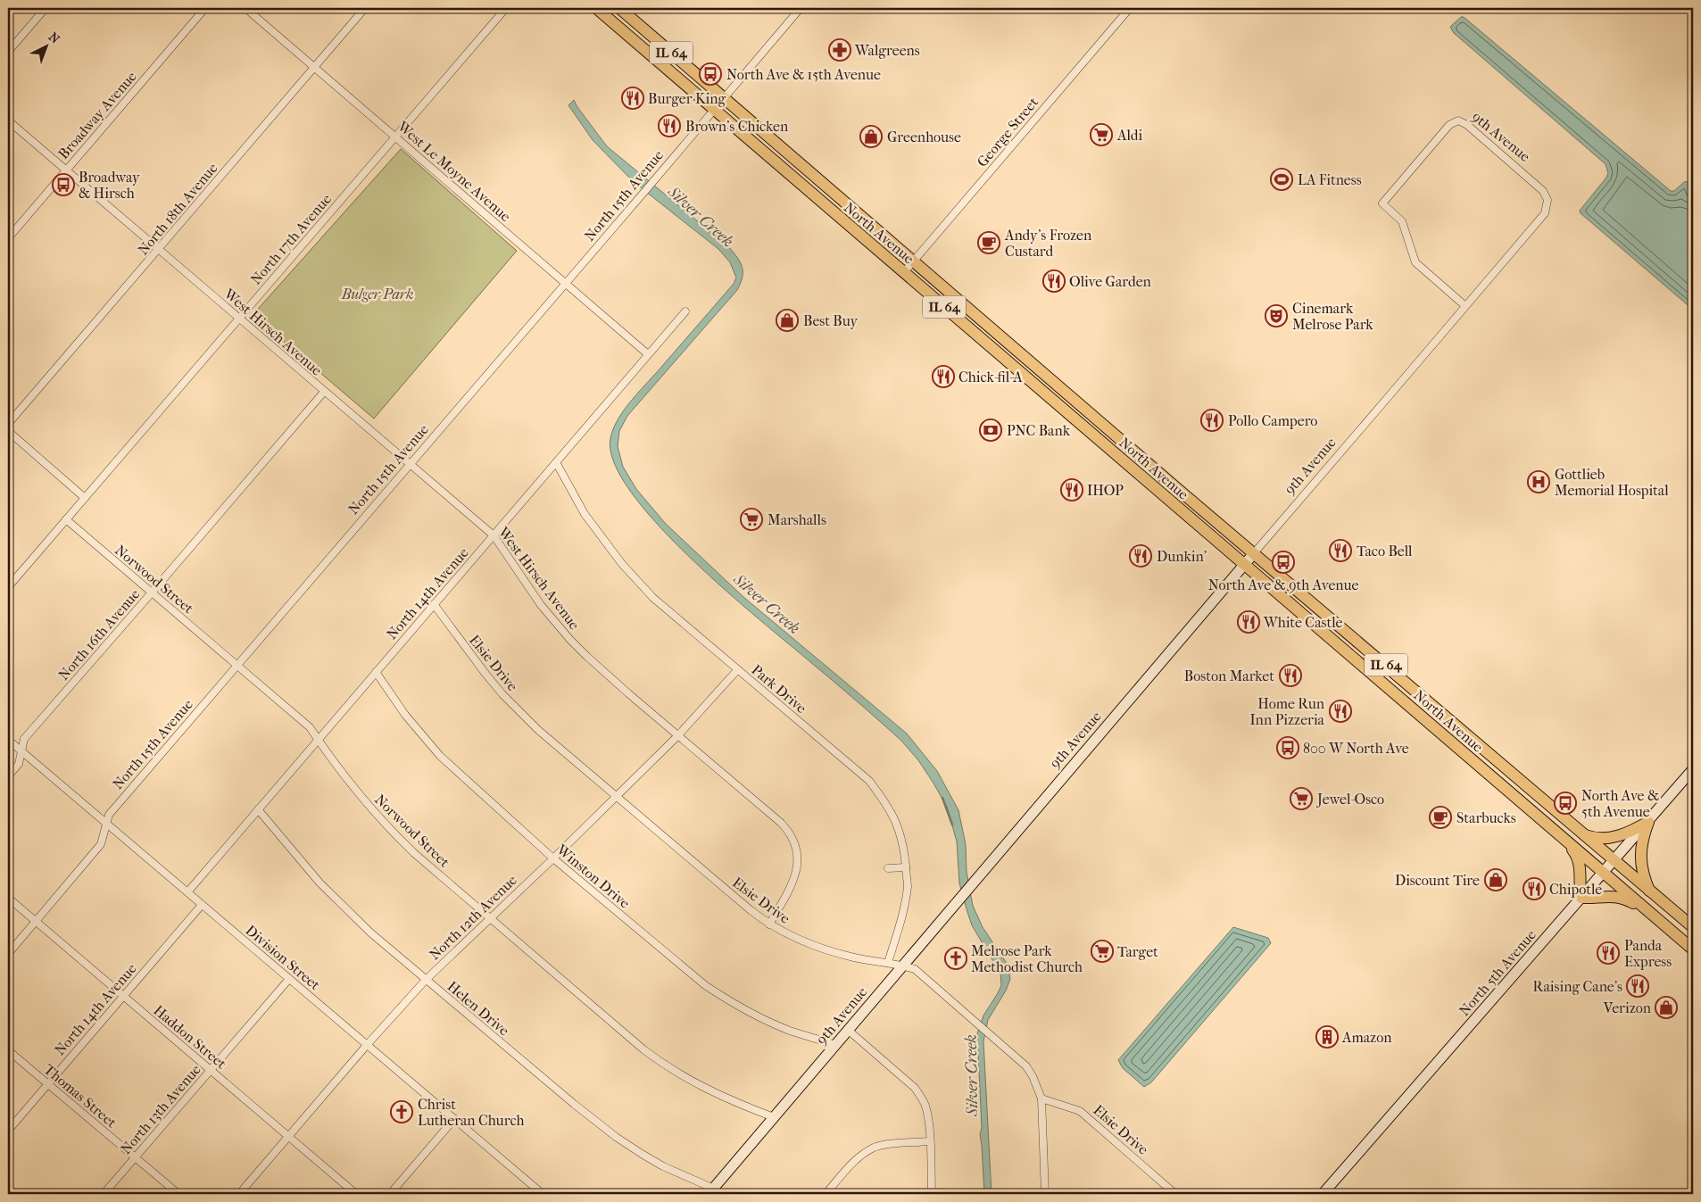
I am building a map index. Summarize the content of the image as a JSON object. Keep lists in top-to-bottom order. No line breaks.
{"streets":{"main road":["IL 64","North Avenue"],"street":["Broadway Avenue","George Street","9th Avenue","West Le Moyne Avenue","North 15th Avenue","North 18th Avenue","North 17th Avenue","West Hirsch Avenue","Norwood Street","North 14th Avenue","North 16th Avenue","Elsie Drive","Park Drive","Winston Drive","North 12th Avenue","Division Street","North 5th Avenue","Helen Drive","Haddon Street","Thomas Street","North 13th Avenue"]},"crossings":[["Broadway Avenue","West Hirsch Avenue"],["George Street","North Avenue"],["9th Avenue","North Avenue"],["9th Avenue","Norwood Street"],["9th Avenue","Elsie Drive"],["9th Avenue","Winston Drive"],["9th Avenue","Helen Drive"],["West Le Moyne Avenue","North 15th Avenue"],["West Le Moyne Avenue","North 18th Avenue"],["West Le Moyne Avenue","North 17th Avenue"],["West Le Moyne Avenue","North 14th Avenue"],["North 15th Avenue","North Avenue"],["North 15th Avenue","West Hirsch Avenue"],["North 15th Avenue","Norwood Street"],["North 15th Avenue","Division Street"],["North 15th Avenue","Haddon Street"],["North 18th Avenue","West Hirsch Avenue"],["North Avenue","North 5th Avenue"],["North 17th Avenue","West Hirsch Avenue"],["North 17th Avenue","Norwood Street"],["West Hirsch Avenue","North 14th Avenue"],["West Hirsch Avenue","North 16th Avenue"],["West Hirsch Avenue","Elsie Drive"],["West Hirsch Avenue","North 12th Avenue"],["Norwood Street","North 14th Avenue"],["Norwood Street","North 16th Avenue"],["Norwood Street","North 12th Avenue"],["North 14th Avenue","Elsie Drive"],["North 14th Avenue","Park Drive"],["North 14th Avenue","Winston Drive"],["North 14th Avenue","Division Street"],["North 14th Avenue","Helen Drive"],["North 14th Avenue","Haddon Street"],["North 14th Avenue","Thomas Street"],["North 16th Avenue","Division Street"],["Elsie Drive","Park Drive"],["Elsie Drive","North 12th Avenue"],["Park Drive","North 12th Avenue"],["Winston Drive","North 12th Avenue"],["North 12th Avenue","Division Street"],["North 12th Avenue","Helen Drive"],["North 12th Avenue","Haddon Street"],["Division Street","North 13th Avenue"],["Haddon Street","North 13th Avenue"],["Thomas Street","North 13th Avenue"]],"water":["Silver Creek"],"parks":["Bulger Park"],"places":{"pharmacy":["Walgreens"],"bus stop":["North Ave & 15th Avenue","Broadway & Hirsch","North Ave & 9th Avenue","800 W North Ave","North Ave & 5th Avenue"],"restaurant":["Burger King","Brown's Chicken","Olive Garden","Chick-fil-A","Pollo Campero","IHOP","Taco Bell","Dunkin'","White Castle","Boston Market","Home Run Inn Pizzeria","Chipotle","Panda Express","Raising Cane's"],"supermarket":["Aldi","Marshalls","Jewel-Osco","Target"],"shop":["Greenhouse","Best Buy","Discount Tire","Verizon"],"sports":["LA Fitness"],"cafe":["Andy's Frozen Custard","Starbucks"],"theatre":["Cinemark Melrose Park"],"bank":["PNC Bank"],"hospital":["Gottlieb Memorial Hospital"],"church":["Melrose Park Methodist Church","Christ Lutheran Church"],"building":["Amazon"]},"north":"top right"}
